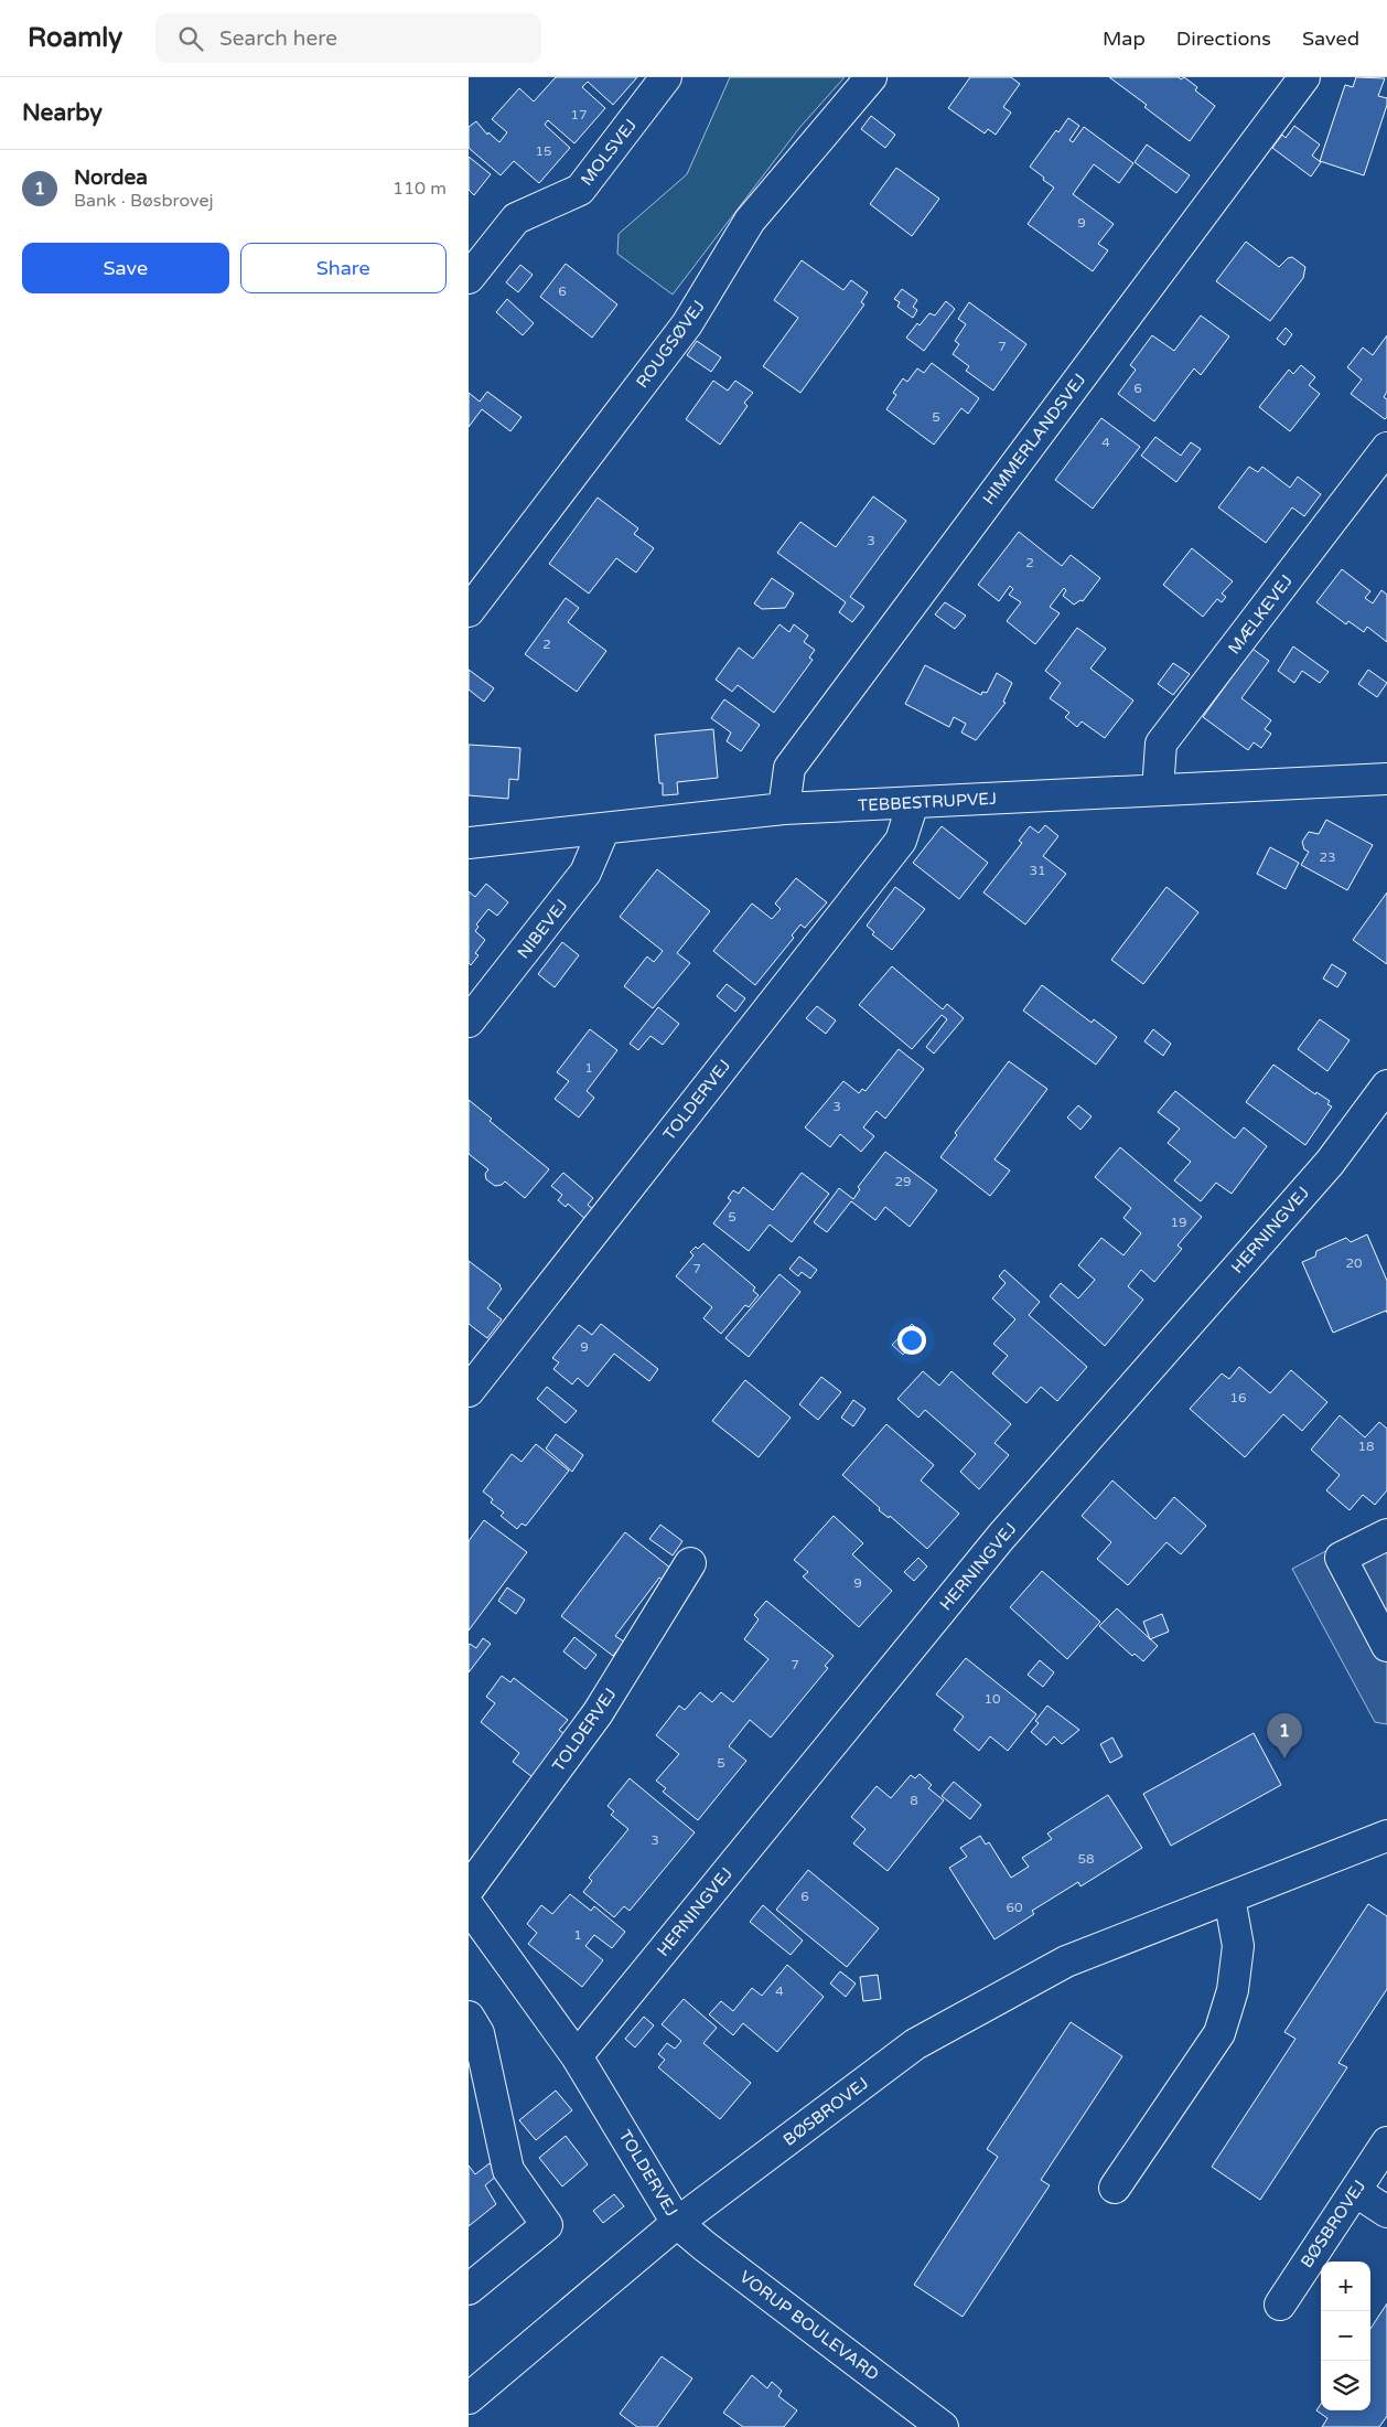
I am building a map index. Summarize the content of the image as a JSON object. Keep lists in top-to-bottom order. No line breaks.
{"streets":{"street":["MOLSVEJ","ROUGSØVEJ","HIMMERLANDSVEJ","MÆLKEVEJ","TEBBESTRUPVEJ","NIBEVEJ","TOLDERVEJ","HERNINGVEJ","BØSBROVEJ","VORUP BOULEVARD"]},"crossings":[["HIMMERLANDSVEJ","TEBBESTRUPVEJ"],["MÆLKEVEJ","TEBBESTRUPVEJ"],["TEBBESTRUPVEJ","NIBEVEJ"],["TEBBESTRUPVEJ","TOLDERVEJ"],["TOLDERVEJ","HERNINGVEJ"],["TOLDERVEJ","BØSBROVEJ"],["TOLDERVEJ","VORUP BOULEVARD"],["BØSBROVEJ","VORUP BOULEVARD"]],"house_numbers":["17","15","9","6","7","6","5","4","3","2","2","23","31","1","3","29","5","19","20","7","9","16","18","9","7","10","5","8","3","58","6","60","1","4"],"page":{"header":"Roamly","search":"Search here","nav":["Map","Directions","Saved"],"heading":"Nearby","list":[{"mark":"1","name":"Nordea","note":"Bank · Bøsbrovej","value":"110 m"}],"buttons":["Save","Share"],"pins":"1","map_buttons":["+","−"]}}
